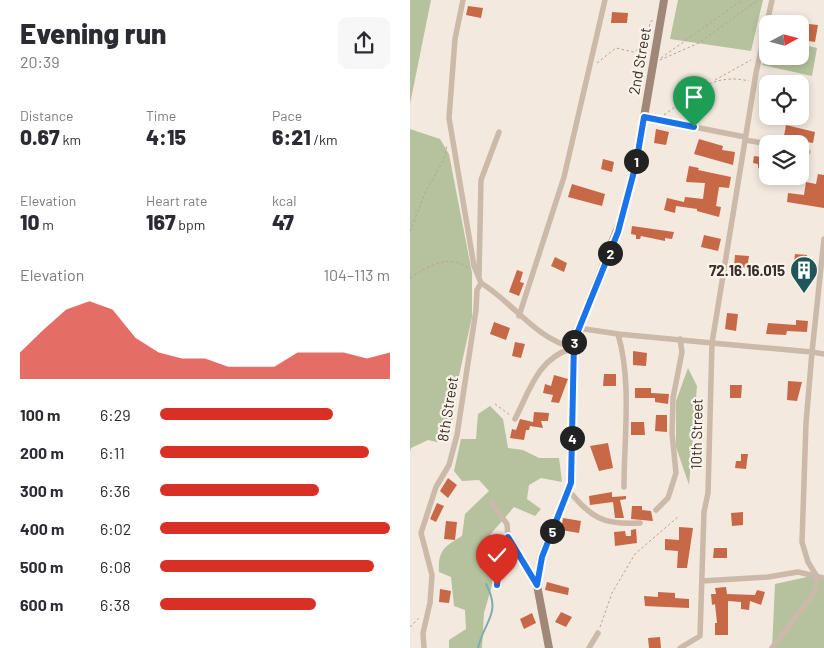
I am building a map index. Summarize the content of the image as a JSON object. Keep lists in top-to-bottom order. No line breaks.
{"streets":{"main road":["2nd Street"],"street":["8th Street","10th Street"]},"places":{"building":["72.16.16.015"]},"north":"right","page":{"heading":["Evening run","20:39"],"stats":[["Distance","0.67 km"],["Time","4:15"],["Pace","6:21 /km"],["Elevation","10 m"],["Heart rate","167 bpm"],["kcal","47"]],"pins":["1","2","3","4","5"],"chart":["Elevation","104–113 m"],"list":[{"name":"100 m","note":"6:29"},{"name":"200 m","note":"6:11"},{"name":"300 m","note":"6:36"},{"name":"400 m","note":"6:02"},{"name":"500 m","note":"6:08"},{"name":"600 m","note":"6:38"}]}}
